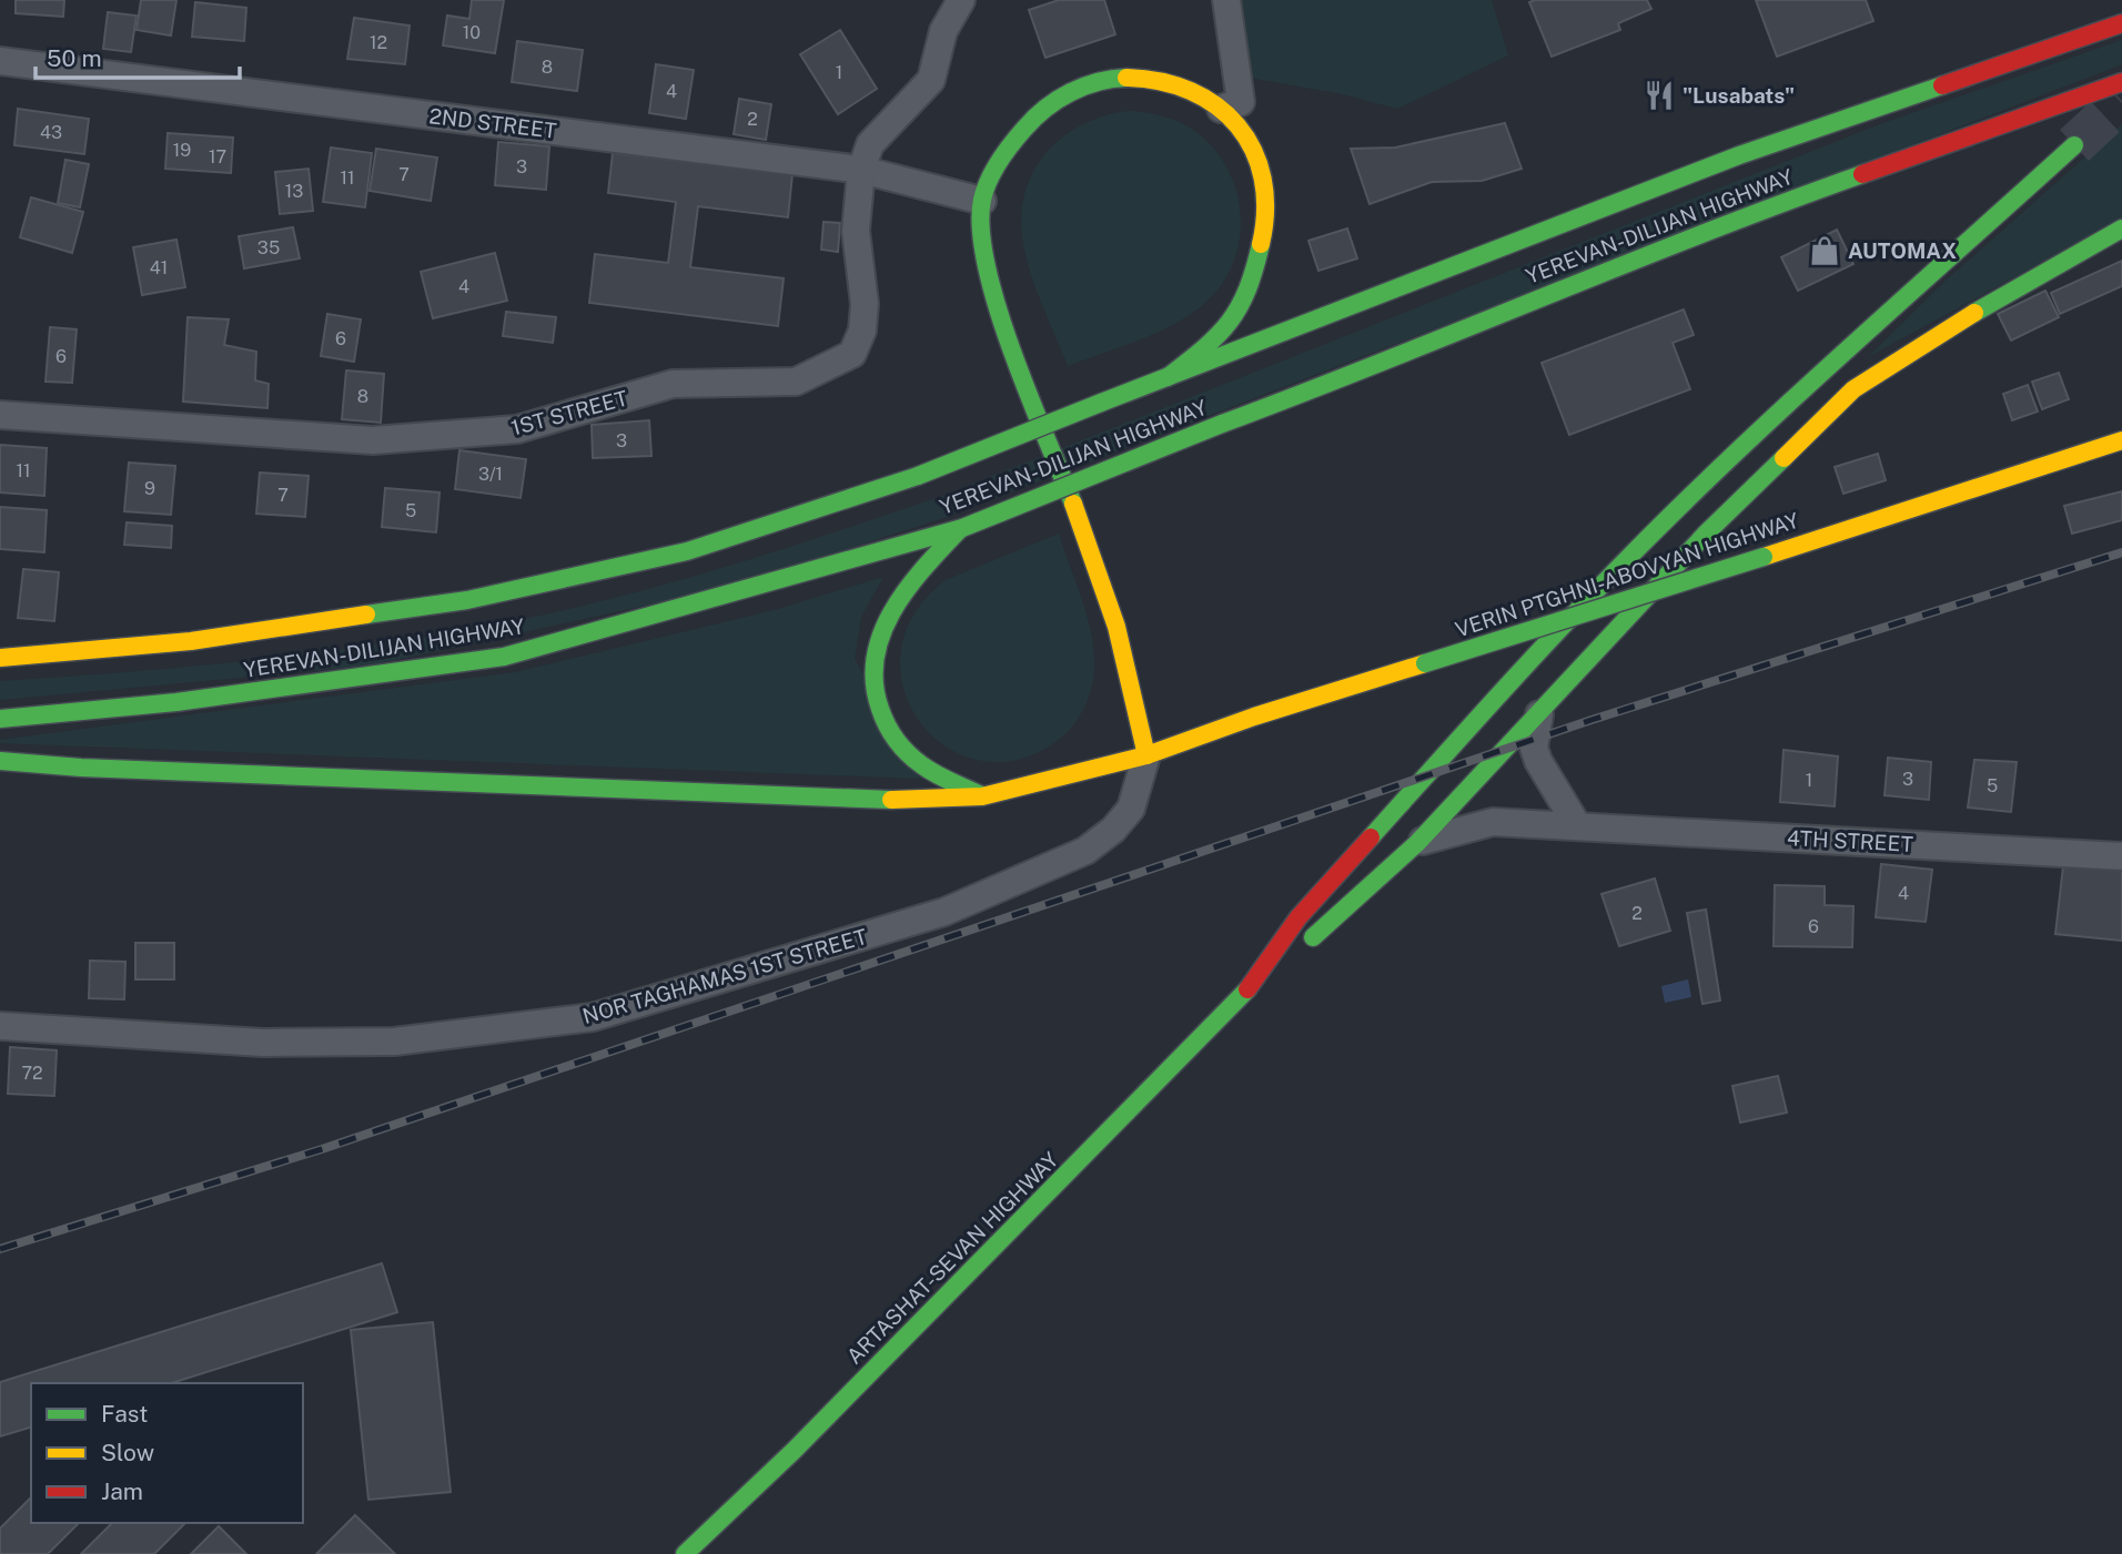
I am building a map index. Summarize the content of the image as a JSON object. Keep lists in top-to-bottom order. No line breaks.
{"streets":{"main road":["YEREVAN-DILIJAN HIGHWAY","VERIN PTGHNI-ABOVYAN HIGHWAY","ARTASHAT-SEVAN HIGHWAY"],"street":["2ND STREET","1ST STREET","4TH STREET","NOR TAGHAMAS 1ST STREET"]},"crossings":[["2ND STREET","1ST STREET"],["VERIN PTGHNI-ABOVYAN HIGHWAY","NOR TAGHAMAS 1ST STREET"]],"places":{"restaurant":["\"Lusabats\""],"shop":["AUTOMAX"]},"house_numbers":["10","12","8","1","4","2","43","19","17","3","7","11","13","35","41","4","6","6","8","3","11","3/1","9","7","5","3","1","5","4","2","6","72"],"legend":["Fast","Slow","Jam"],"scale_bar":"50 m"}
